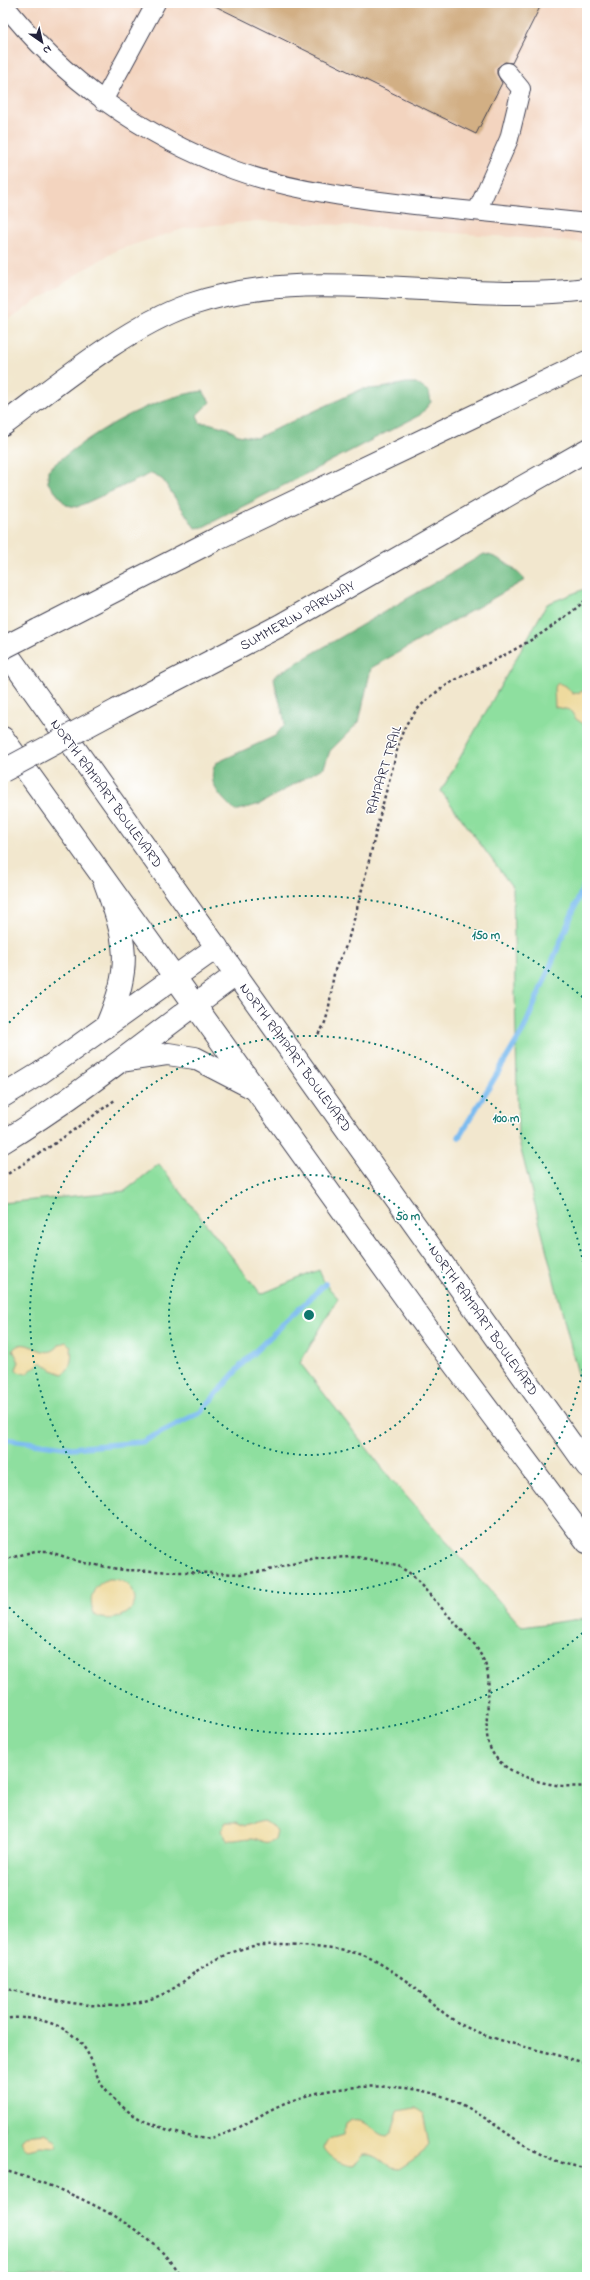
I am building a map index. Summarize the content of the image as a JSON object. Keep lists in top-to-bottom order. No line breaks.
{"streets":{"main road":["SUMMERLIN PARKWAY","NORTH RAMPART BOULEVARD"],"path":["RAMPART TRAIL"]},"north":"bottom right","rings":["150 m","100 m","50 m"]}
